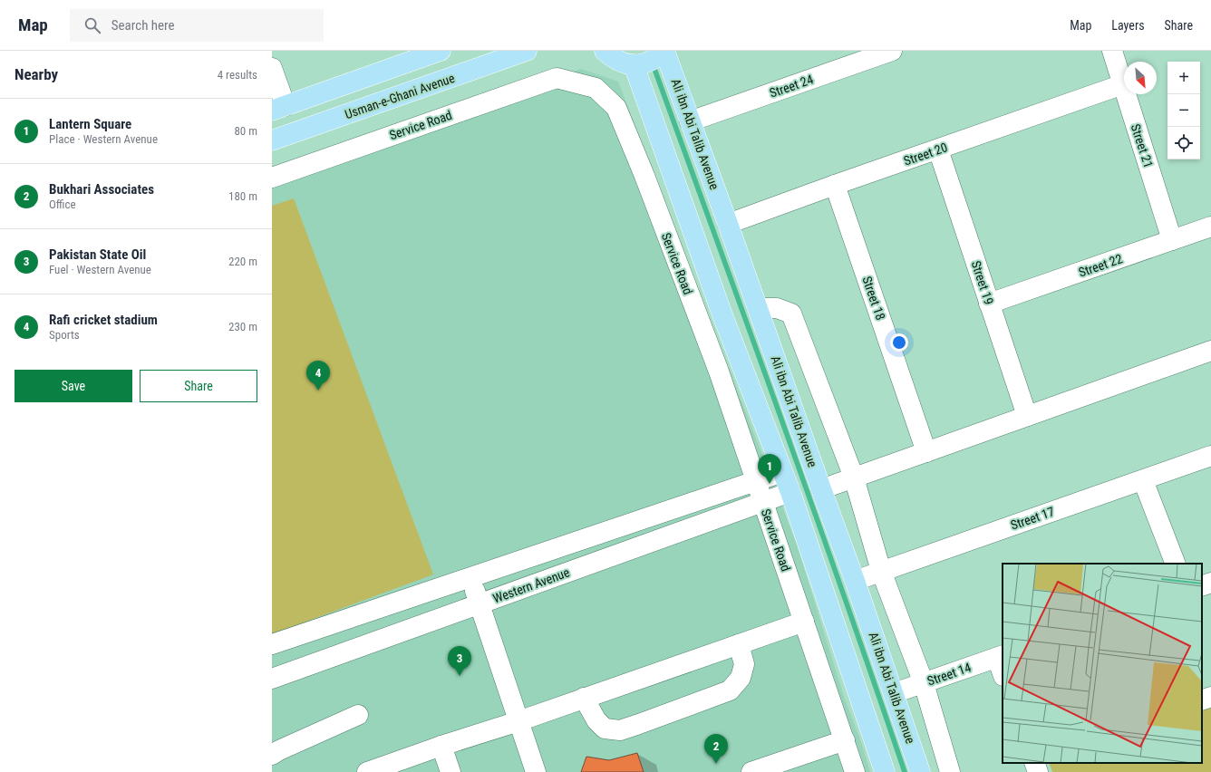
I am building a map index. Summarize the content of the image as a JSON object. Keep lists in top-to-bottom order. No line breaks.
{"streets":{"main road":["Usman-e-Ghani Avenue","Ali ibn Abi Talib Avenue"],"street":["Street 24","Service Road","Street 21","Street 20","Street 22","Street 19","Street 18","Street 17","Western Avenue","Street 14"]},"crossings":[["Street 24","Ali ibn Abi Talib Avenue"],["Service Road","Western Avenue"],["Ali ibn Abi Talib Avenue","Street 20"],["Ali ibn Abi Talib Avenue","Street 17"],["Ali ibn Abi Talib Avenue","Street 14"],["Street 21","Street 20"],["Street 21","Street 22"],["Street 20","Street 19"],["Street 20","Street 18"],["Street 22","Street 19"]],"north":"bottom right","page":{"header":"Map","search":"Search here","nav":["Map","Layers","Share"],"heading":["Nearby","4 results"],"map_buttons":["+","−"],"list":[{"mark":"1","name":"Lantern Square","note":"Place · Western Avenue","value":"80 m"},{"mark":"2","name":"Bukhari Associates","note":"Office","value":"180 m"},{"mark":"3","name":"Pakistan State Oil","note":"Fuel · Western Avenue","value":"220 m"},{"mark":"4","name":"Rafi cricket stadium","note":"Sports","value":"230 m"}],"buttons":["Save","Share"],"pins":["4","1","3","2"]}}
